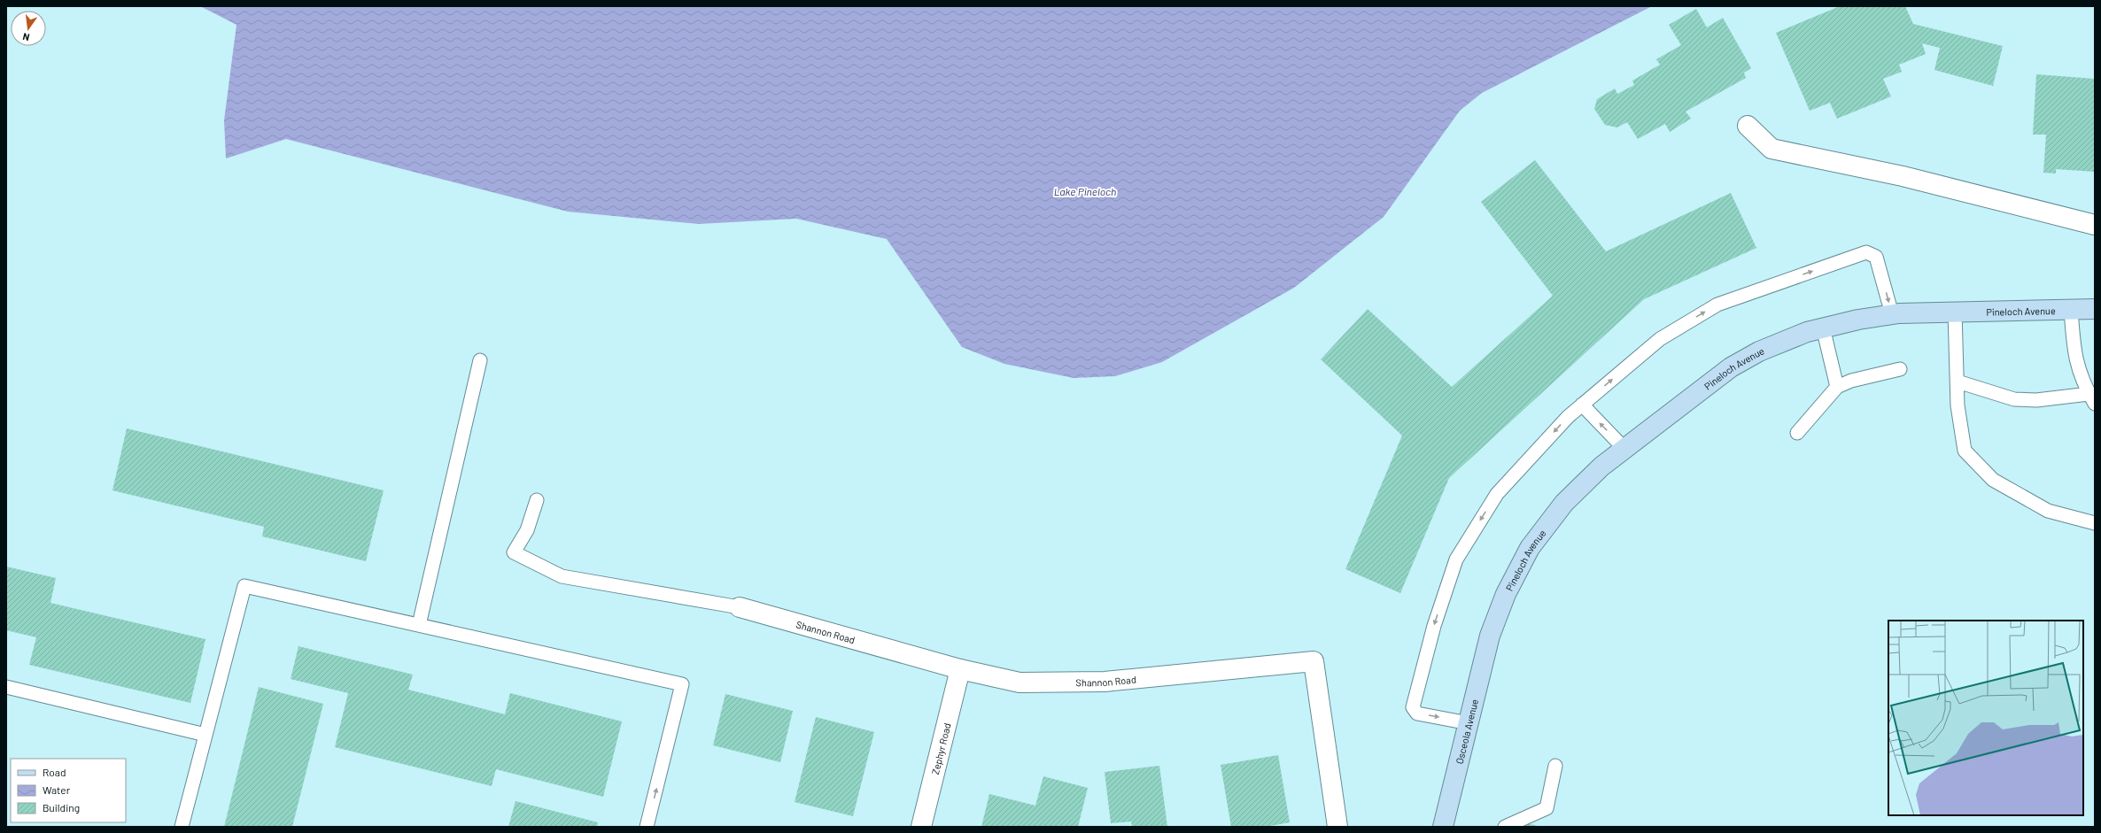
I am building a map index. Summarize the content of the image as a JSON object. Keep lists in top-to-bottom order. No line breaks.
{"streets":{"street":["Pineloch Avenue","Shannon Road","Osceola Avenue","Zephyr Road"]},"crossings":[["Pineloch Avenue","Osceola Avenue"],["Shannon Road","Zephyr Road"]],"water":["Lake Pineloch"],"legend":["Road","Water","Building"],"north":"bottom"}
